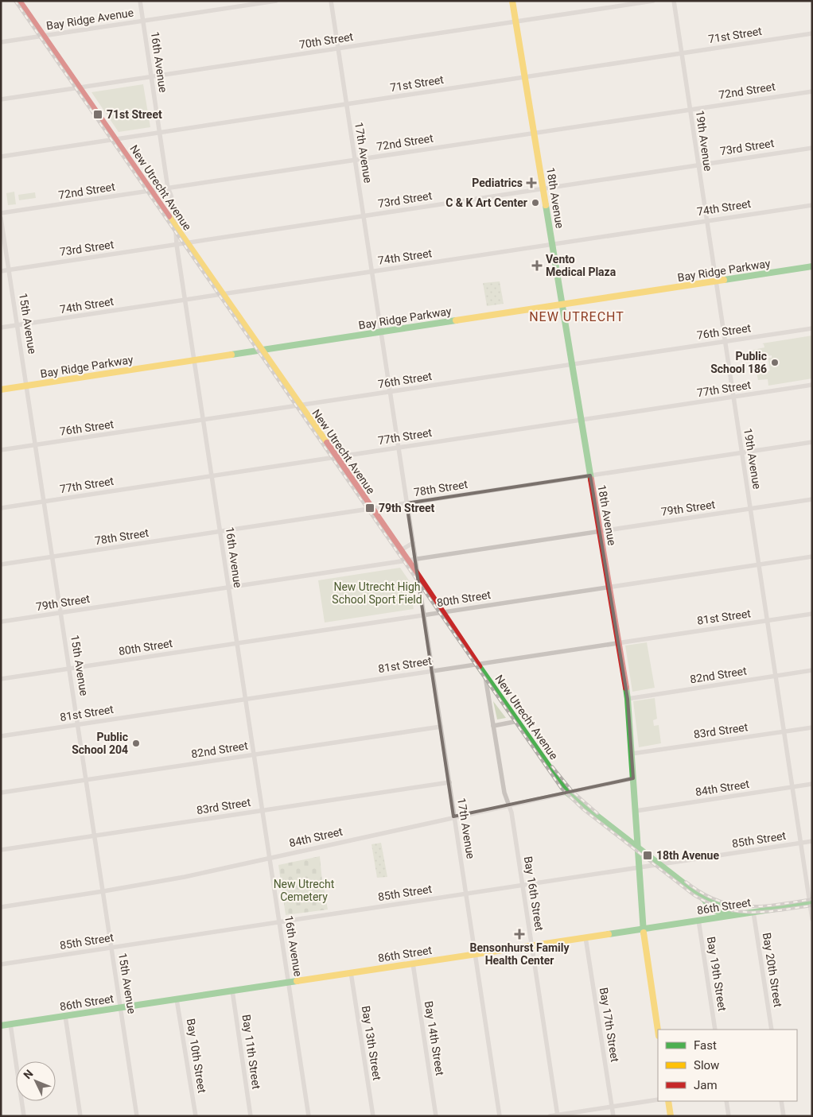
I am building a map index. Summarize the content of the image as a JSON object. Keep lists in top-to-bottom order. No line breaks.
{"streets":{"street":["Bay Ridge Avenue","71st Street","70th Street","16th Avenue","72nd Street","19th Avenue","73rd Street","17th Avenue","New Utrecht Avenue","18th Avenue","74th Street","Bay Ridge Parkway","15th Avenue","76th Street","77th Street","78th Street","79th Street","80th Street","81st Street","82nd Street","83rd Street","84th Street","85th Street","Bay 16th Street","86th Street","Bay 20th Street","Bay 19th Street","Bay 17th Street","Bay 14th Street","Bay 13th Street","Bay 11th Street","Bay 10th Street"]},"crossings":[["Bay Ridge Avenue","16th Avenue"],["Bay Ridge Avenue","New Utrecht Avenue"],["71st Street","16th Avenue"],["71st Street","19th Avenue"],["71st Street","17th Avenue"],["71st Street","New Utrecht Avenue"],["71st Street","18th Avenue"],["70th Street","16th Avenue"],["70th Street","17th Avenue"],["70th Street","New Utrecht Avenue"],["70th Street","18th Avenue"],["16th Avenue","72nd Street"],["16th Avenue","73rd Street"],["16th Avenue","New Utrecht Avenue"],["16th Avenue","74th Street"],["16th Avenue","Bay Ridge Parkway"],["16th Avenue","76th Street"],["16th Avenue","77th Street"],["16th Avenue","78th Street"],["16th Avenue","79th Street"],["16th Avenue","80th Street"],["16th Avenue","81st Street"],["16th Avenue","82nd Street"],["16th Avenue","83rd Street"],["16th Avenue","84th Street"],["16th Avenue","85th Street"],["16th Avenue","86th Street"],["72nd Street","19th Avenue"],["72nd Street","17th Avenue"],["72nd Street","New Utrecht Avenue"],["72nd Street","18th Avenue"],["19th Avenue","73rd Street"],["19th Avenue","74th Street"],["19th Avenue","Bay Ridge Parkway"],["19th Avenue","76th Street"],["19th Avenue","77th Street"],["19th Avenue","78th Street"],["19th Avenue","79th Street"],["19th Avenue","80th Street"],["19th Avenue","81st Street"],["19th Avenue","82nd Street"],["19th Avenue","83rd Street"],["19th Avenue","84th Street"],["19th Avenue","85th Street"],["19th Avenue","86th Street"],["73rd Street","17th Avenue"],["73rd Street","New Utrecht Avenue"],["73rd Street","18th Avenue"],["73rd Street","15th Avenue"],["17th Avenue","New Utrecht Avenue"],["17th Avenue","74th Street"],["17th Avenue","Bay Ridge Parkway"],["17th Avenue","76th Street"],["17th Avenue","77th Street"],["17th Avenue","78th Street"],["17th Avenue","79th Street"],["17th Avenue","80th Street"],["17th Avenue","81st Street"],["17th Avenue","82nd Street"],["17th Avenue","83rd Street"],["17th Avenue","84th Street"],["17th Avenue","85th Street"],["17th Avenue","86th Street"],["New Utrecht Avenue","18th Avenue"],["New Utrecht Avenue","74th Street"],["New Utrecht Avenue","Bay Ridge Parkway"],["New Utrecht Avenue","76th Street"],["New Utrecht Avenue","77th Street"],["New Utrecht Avenue","78th Street"],["New Utrecht Avenue","79th Street"],["New Utrecht Avenue","80th Street"],["New Utrecht Avenue","81st Street"],["New Utrecht Avenue","84th Street"],["New Utrecht Avenue","85th Street"],["New Utrecht Avenue","Bay 16th Street"],["New Utrecht Avenue","86th Street"],["18th Avenue","74th Street"],["18th Avenue","Bay Ridge Parkway"],["18th Avenue","76th Street"],["18th Avenue","77th Street"],["18th Avenue","78th Street"],["18th Avenue","79th Street"],["18th Avenue","80th Street"],["18th Avenue","81st Street"],["18th Avenue","82nd Street"],["18th Avenue","83rd Street"],["18th Avenue","84th Street"],["18th Avenue","85th Street"],["18th Avenue","86th Street"],["74th Street","15th Avenue"],["Bay Ridge Parkway","15th Avenue"],["15th Avenue","76th Street"],["15th Avenue","77th Street"],["15th Avenue","78th Street"],["15th Avenue","79th Street"],["15th Avenue","80th Street"],["15th Avenue","81st Street"],["15th Avenue","82nd Street"],["15th Avenue","83rd Street"],["15th Avenue","84th Street"],["15th Avenue","85th Street"],["15th Avenue","86th Street"],["84th Street","Bay 16th Street"],["85th Street","Bay 16th Street"],["Bay 16th Street","86th Street"],["86th Street","Bay 20th Street"],["86th Street","Bay 19th Street"],["86th Street","Bay 17th Street"],["86th Street","Bay 14th Street"],["86th Street","Bay 13th Street"],["86th Street","Bay 11th Street"],["86th Street","Bay 10th Street"]],"districts":["NEW UTRECHT"],"parks":["New Utrecht High School Sport Field","New Utrecht Cemetery"],"places":{"transit":["71st Street","79th Street","18th Avenue"],"health":["Pediatrics","Vento Medical Plaza","Bensonhurst Family Health Center"],"other":["C & K Art Center","Public School 186","Public School 204"]},"legend":["Fast","Slow","Jam"],"north":"top left"}
